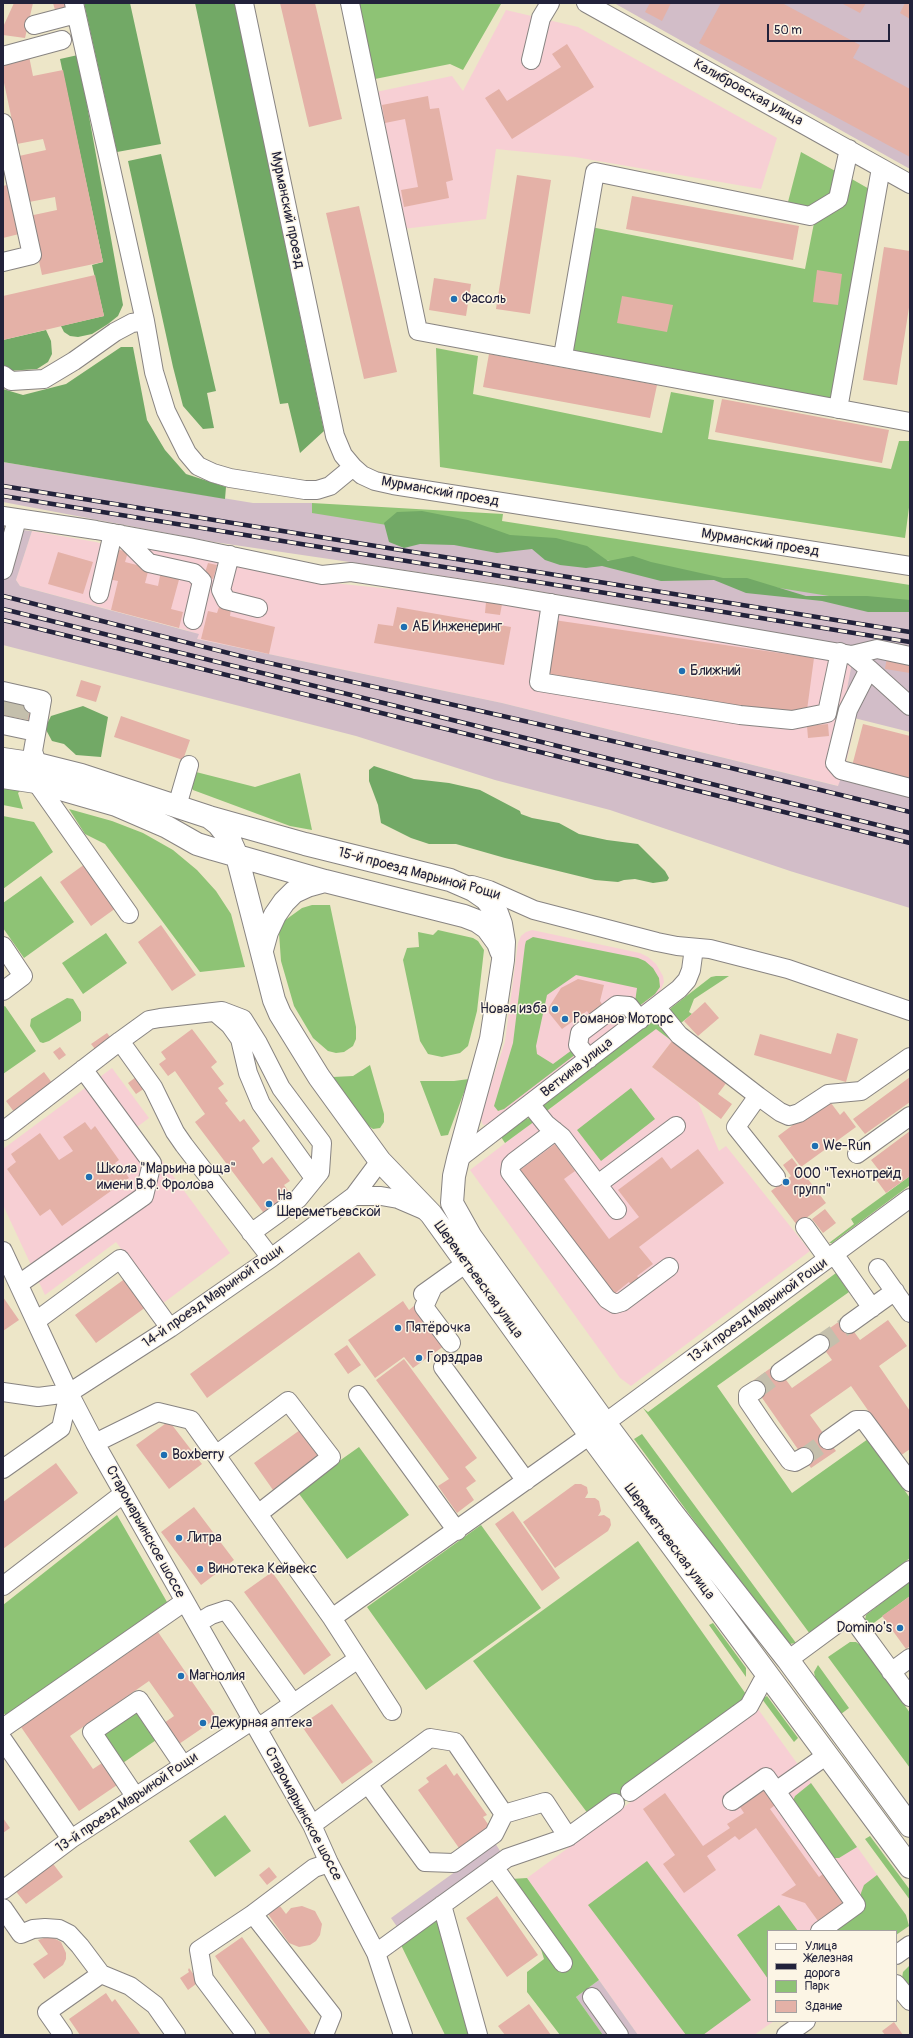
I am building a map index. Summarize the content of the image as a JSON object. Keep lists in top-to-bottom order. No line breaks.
{"streets":{"main road":["15-й проезд Марьиной Рощи","Шереметьевская улица"],"street":["Калибровская улица","Мурманский проезд","Веткина улица","14-й проезд Марьиной Рощи","13-й проезд Марьиной Рощи","Старомарьинское шоссе"]},"crossings":[["Веткина улица","Шереметьевская улица"],["Шереметьевская улица","14-й проезд Марьиной Рощи"],["Шереметьевская улица","13-й проезд Марьиной Рощи"],["14-й проезд Марьиной Рощи","Старомарьинское шоссе"],["13-й проезд Марьиной Рощи","Старомарьинское шоссе"]],"places":["Фасоль","АБ Инженеринг","Ближний","Новая изба","Романов Моторс","We-Run","Школа \"Марьина роща\" имени В.Ф. Фролова","ООО \"Технотрейд групп\"","На Шереметьевской","Пятёрочка","Горздрав","Boxberry","Литра","Винотека Кейвекс","Domino's","Магнолия","Дежурная аптека"],"legend":["Улица","Железная дорога","Парк","Здание"],"scale_bar":"50 m"}
